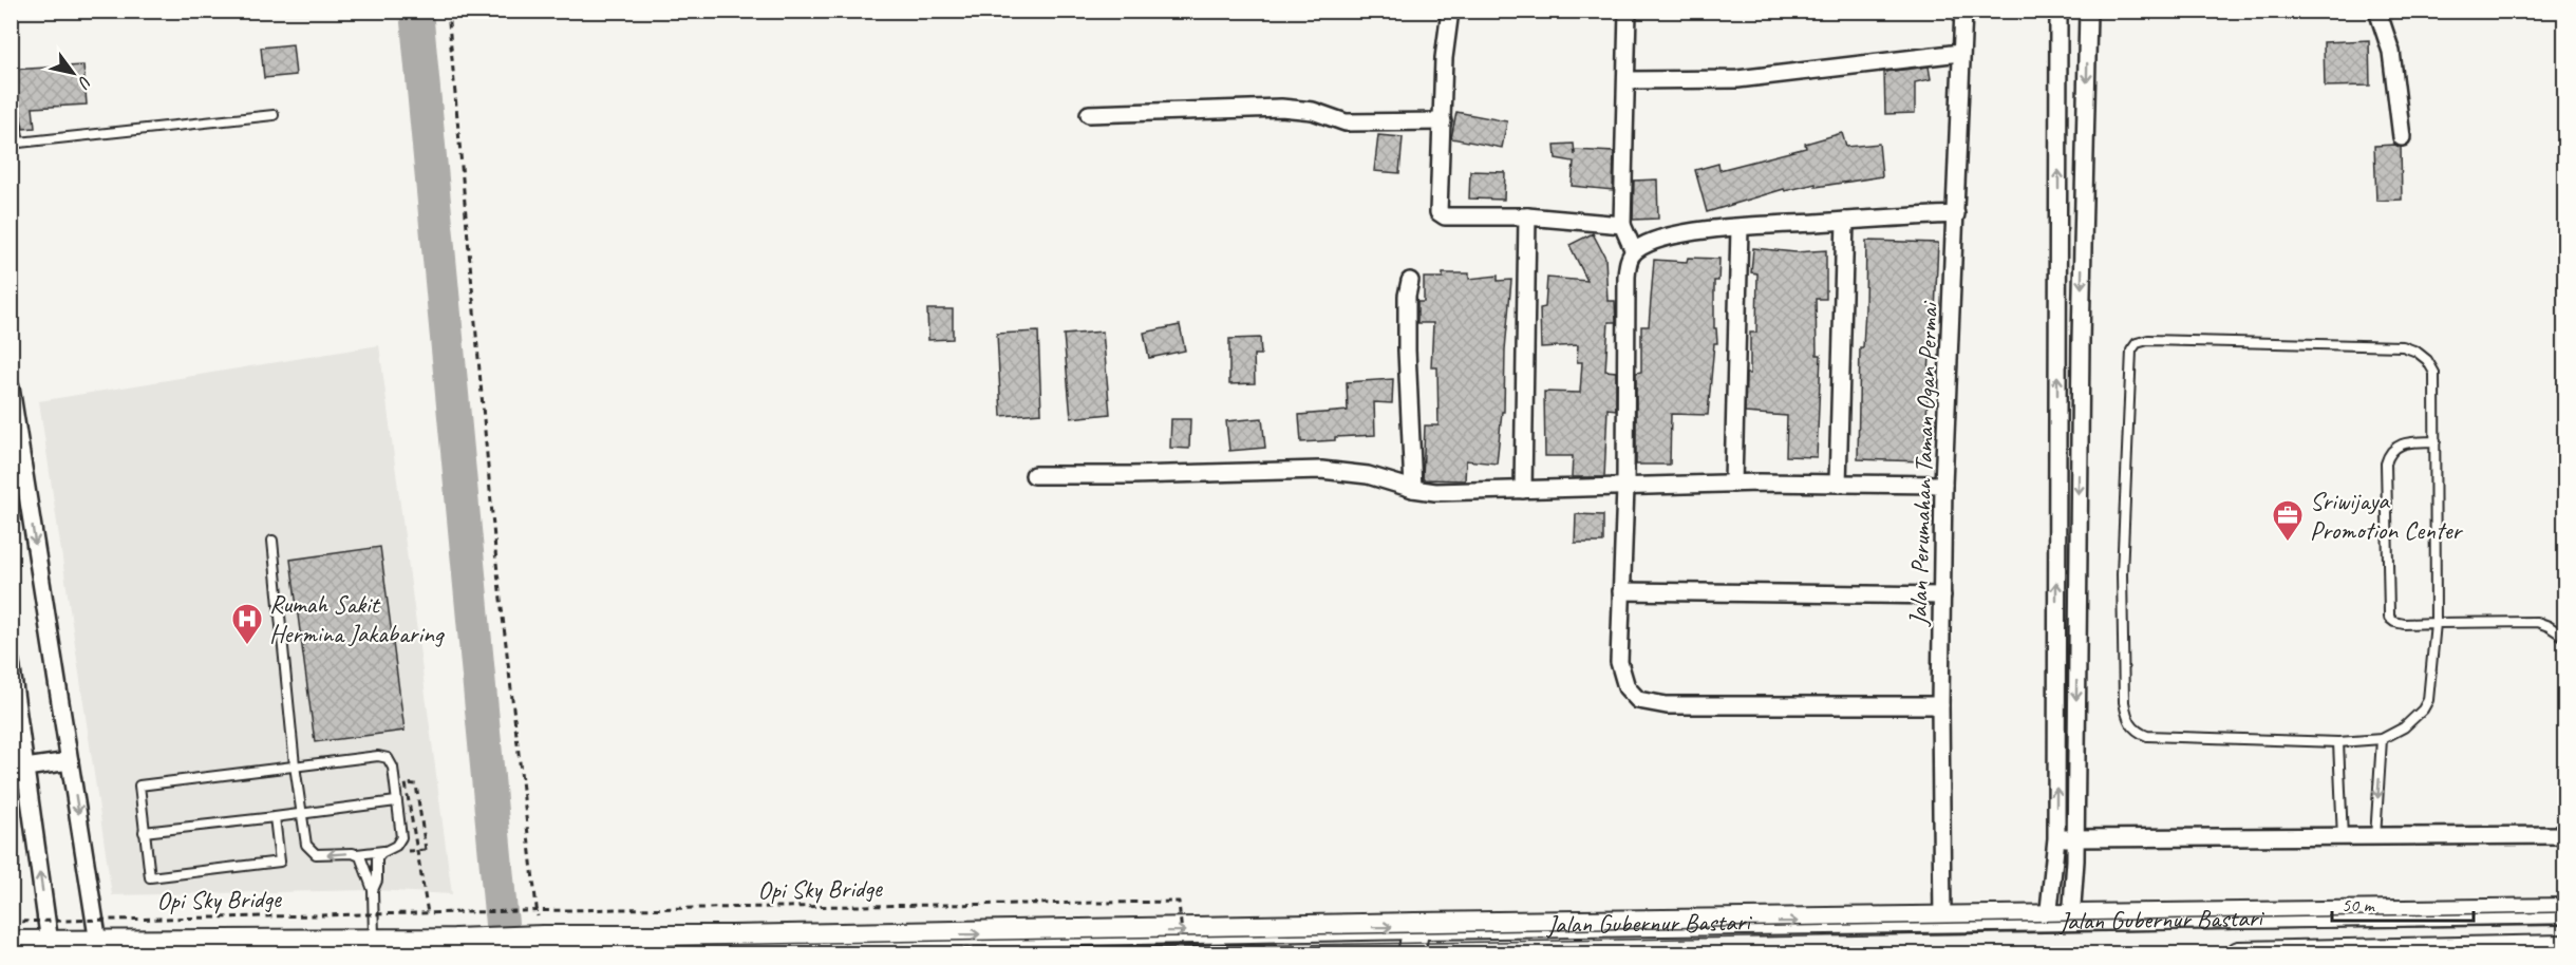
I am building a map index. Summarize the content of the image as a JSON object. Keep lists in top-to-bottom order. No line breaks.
{"streets":{"highway":["Jalan Gubernur Bastari"],"street":["Jalan Perumahan Taman Ogan Permai"],"path":["Opi Sky Bridge"]},"crossings":[["Jalan Perumahan Taman Ogan Permai","Jalan Gubernur Bastari"]],"one_way":["Jalan Gubernur Bastari"],"places":{"office":["Sriwijaya Promotion Center"],"hospital":["Rumah Sakit Hermina Jakabaring"]},"scale_bar":"50 m","north":"bottom right"}
